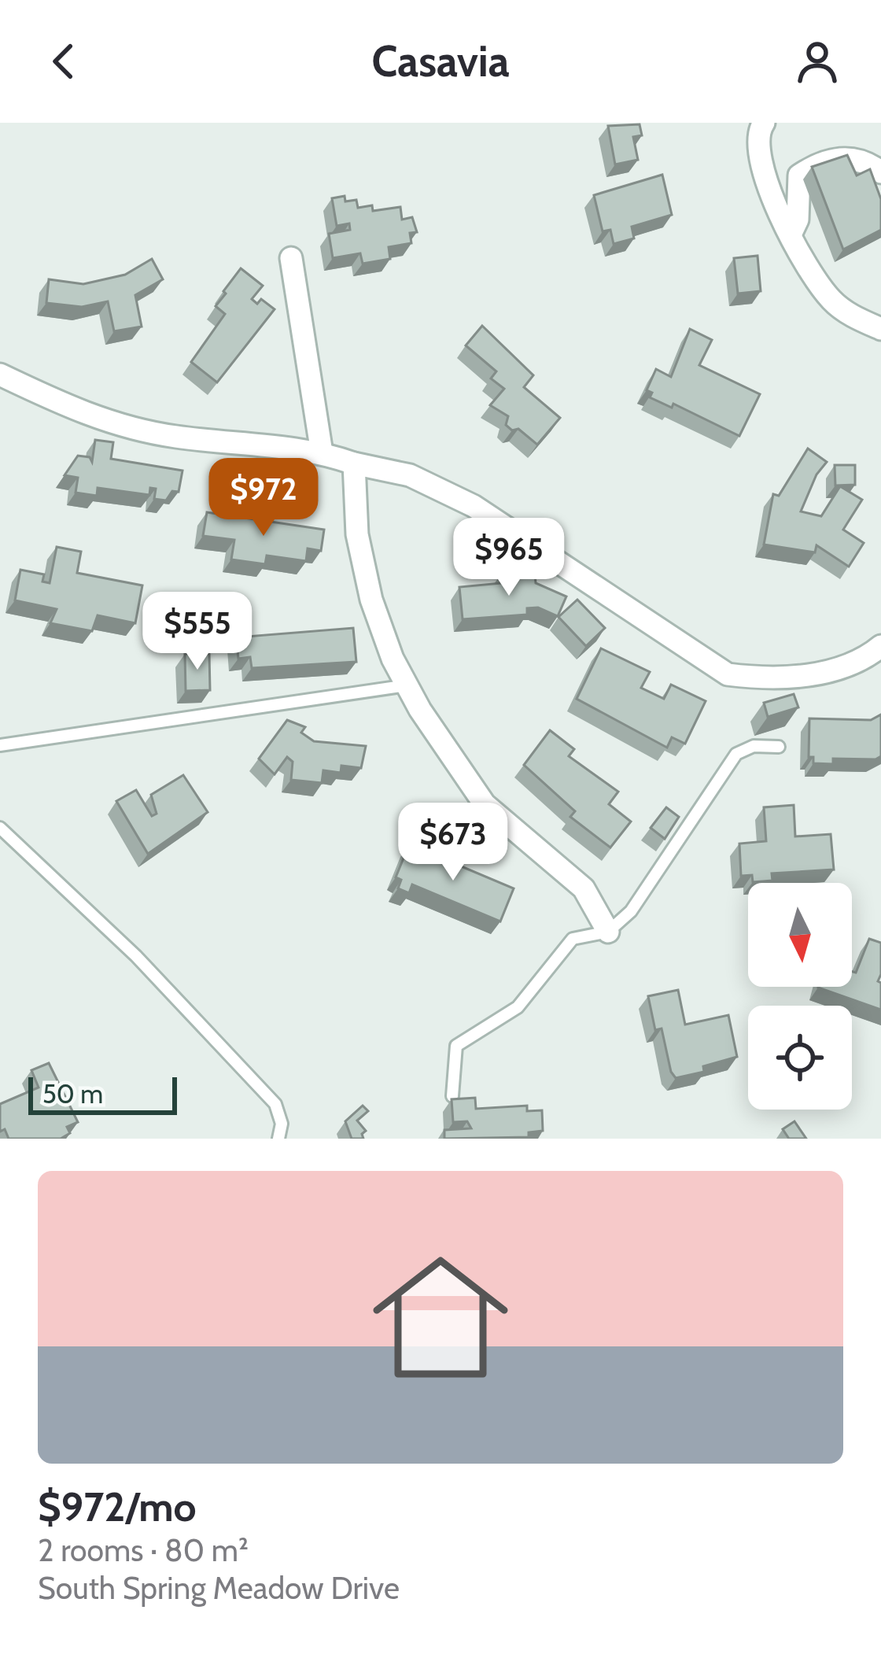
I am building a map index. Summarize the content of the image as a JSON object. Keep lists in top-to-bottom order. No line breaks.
{"scale_bar":"50 m","north":"bottom","page":{"header":"Casavia","price":["$972","$965","$555","$673"],"scale":"50 m","list":[{"name":"$972/mo","note":"2 rooms · 80 m² · South Spring Meadow Drive"}]}}
